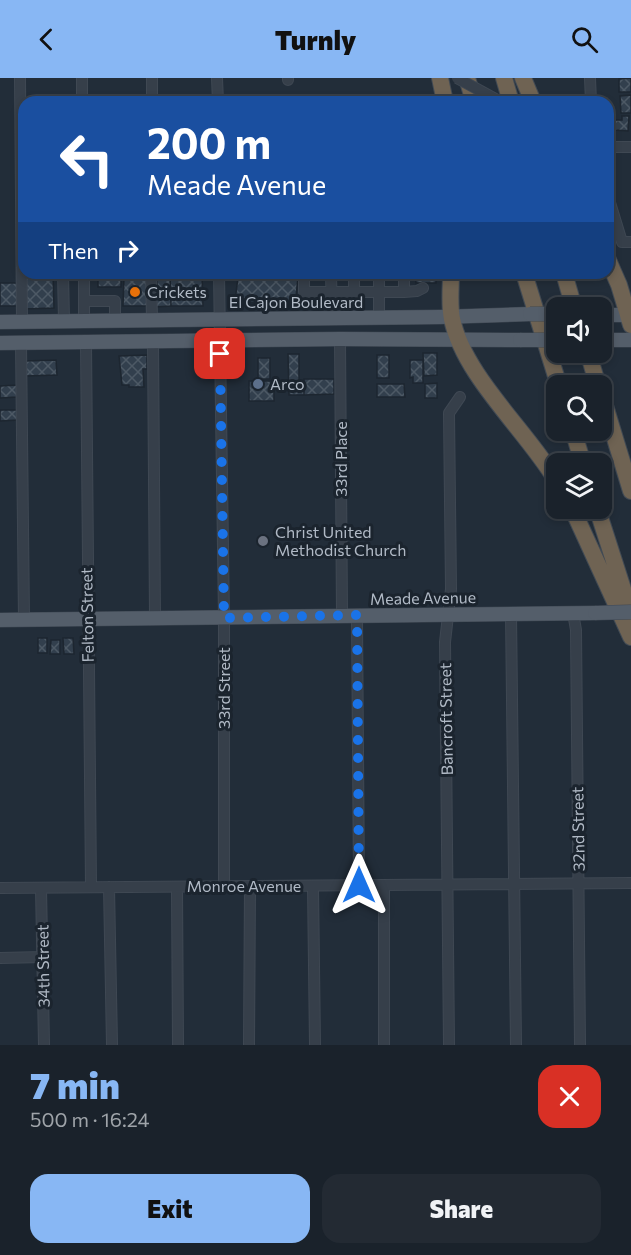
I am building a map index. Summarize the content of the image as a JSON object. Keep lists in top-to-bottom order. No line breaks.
{"streets":{"main road":["El Cajon Boulevard","Meade Avenue"],"street":["33rd Place","Felton Street","33rd Street","Bancroft Street","32nd Street","Monroe Avenue","34th Street"]},"crossings":[["El Cajon Boulevard","33rd Street"],["33rd Place","Meade Avenue"],["Meade Avenue","Felton Street"],["Meade Avenue","33rd Street"],["Meade Avenue","Bancroft Street"],["Meade Avenue","32nd Street"],["Felton Street","Monroe Avenue"],["33rd Street","Monroe Avenue"],["Bancroft Street","Monroe Avenue"],["32nd Street","Monroe Avenue"],["Monroe Avenue","34th Street"]],"places":["Crickets","Arco","Christ United Methodist Church"],"page":{"header":"Turnly","turn":["200 m","Meade Avenue"],"then":"Then","heading":["7 min","500 m · 16:24"],"buttons":["Exit","Share"]}}
